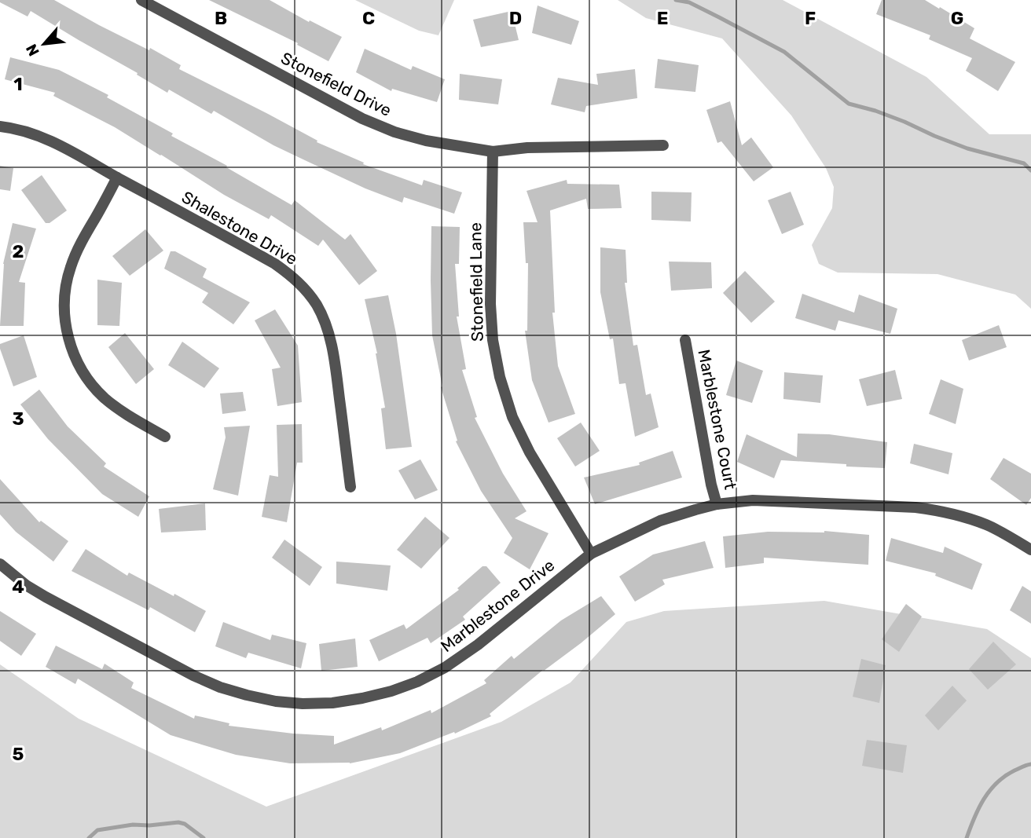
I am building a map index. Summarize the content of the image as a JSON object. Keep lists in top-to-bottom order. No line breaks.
{"streets":{"street":["Stonefield Drive","Shalestone Drive","Stonefield Lane","Marblestone Court","Marblestone Drive"]},"crossings":[["Stonefield Drive","Stonefield Lane"],["Stonefield Lane","Marblestone Drive"],["Marblestone Court","Marblestone Drive"]],"north":"bottom left","grid":{"columns":["B","C","D","E","F","G"],"rows":["1","2","3","4","5"]}}
